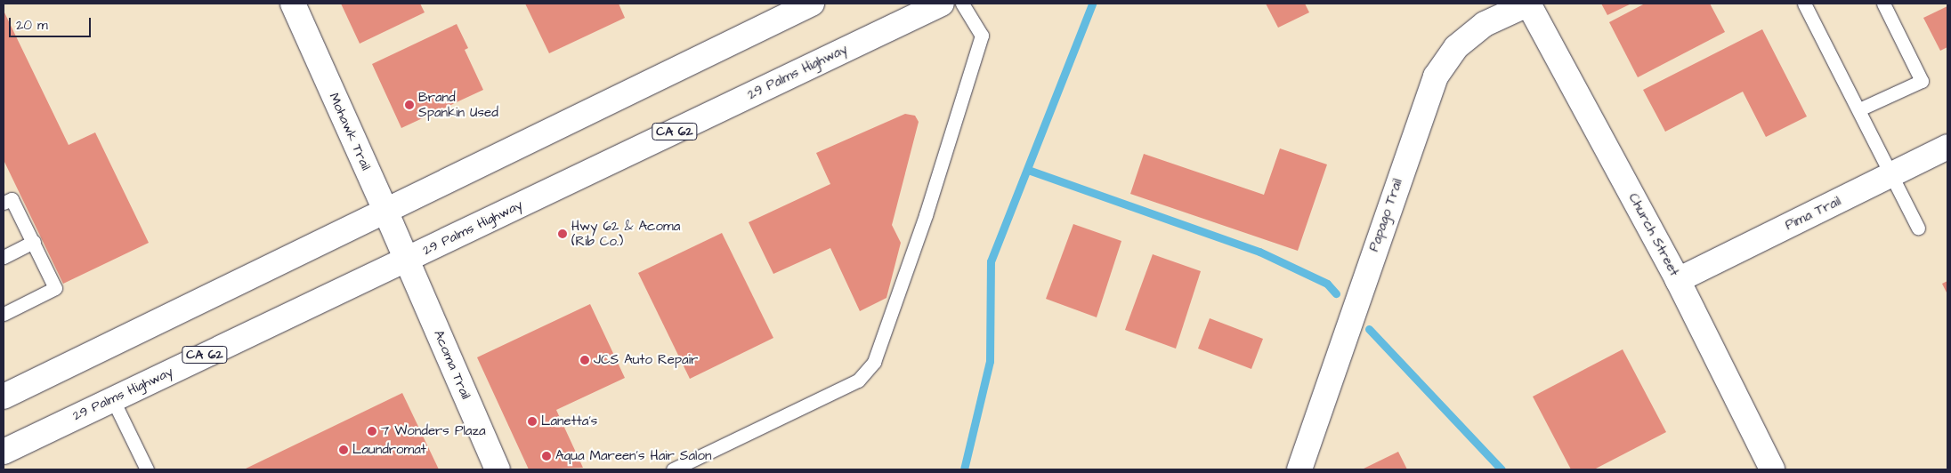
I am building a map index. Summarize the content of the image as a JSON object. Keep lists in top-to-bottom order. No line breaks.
{"streets":{"main road":["29 Palms Highway","Mohawk Trail","CA 62","Pima Trail","Papago Trail","Church Street","Acoma Trail"]},"crossings":[["29 Palms Highway","Mohawk Trail"],["29 Palms Highway","Acoma Trail"],["Mohawk Trail","Acoma Trail"],["Pima Trail","Church Street"],["Papago Trail","Church Street"]],"places":["Brand Spankin Used","Hwy 62 & Acoma (Rib Co.)","JCS Auto Repair","Lanetta's","7 Wonders Plaza","Laundromat","Aqua Mareen's Hair Salon"],"scale_bar":"20 m"}
